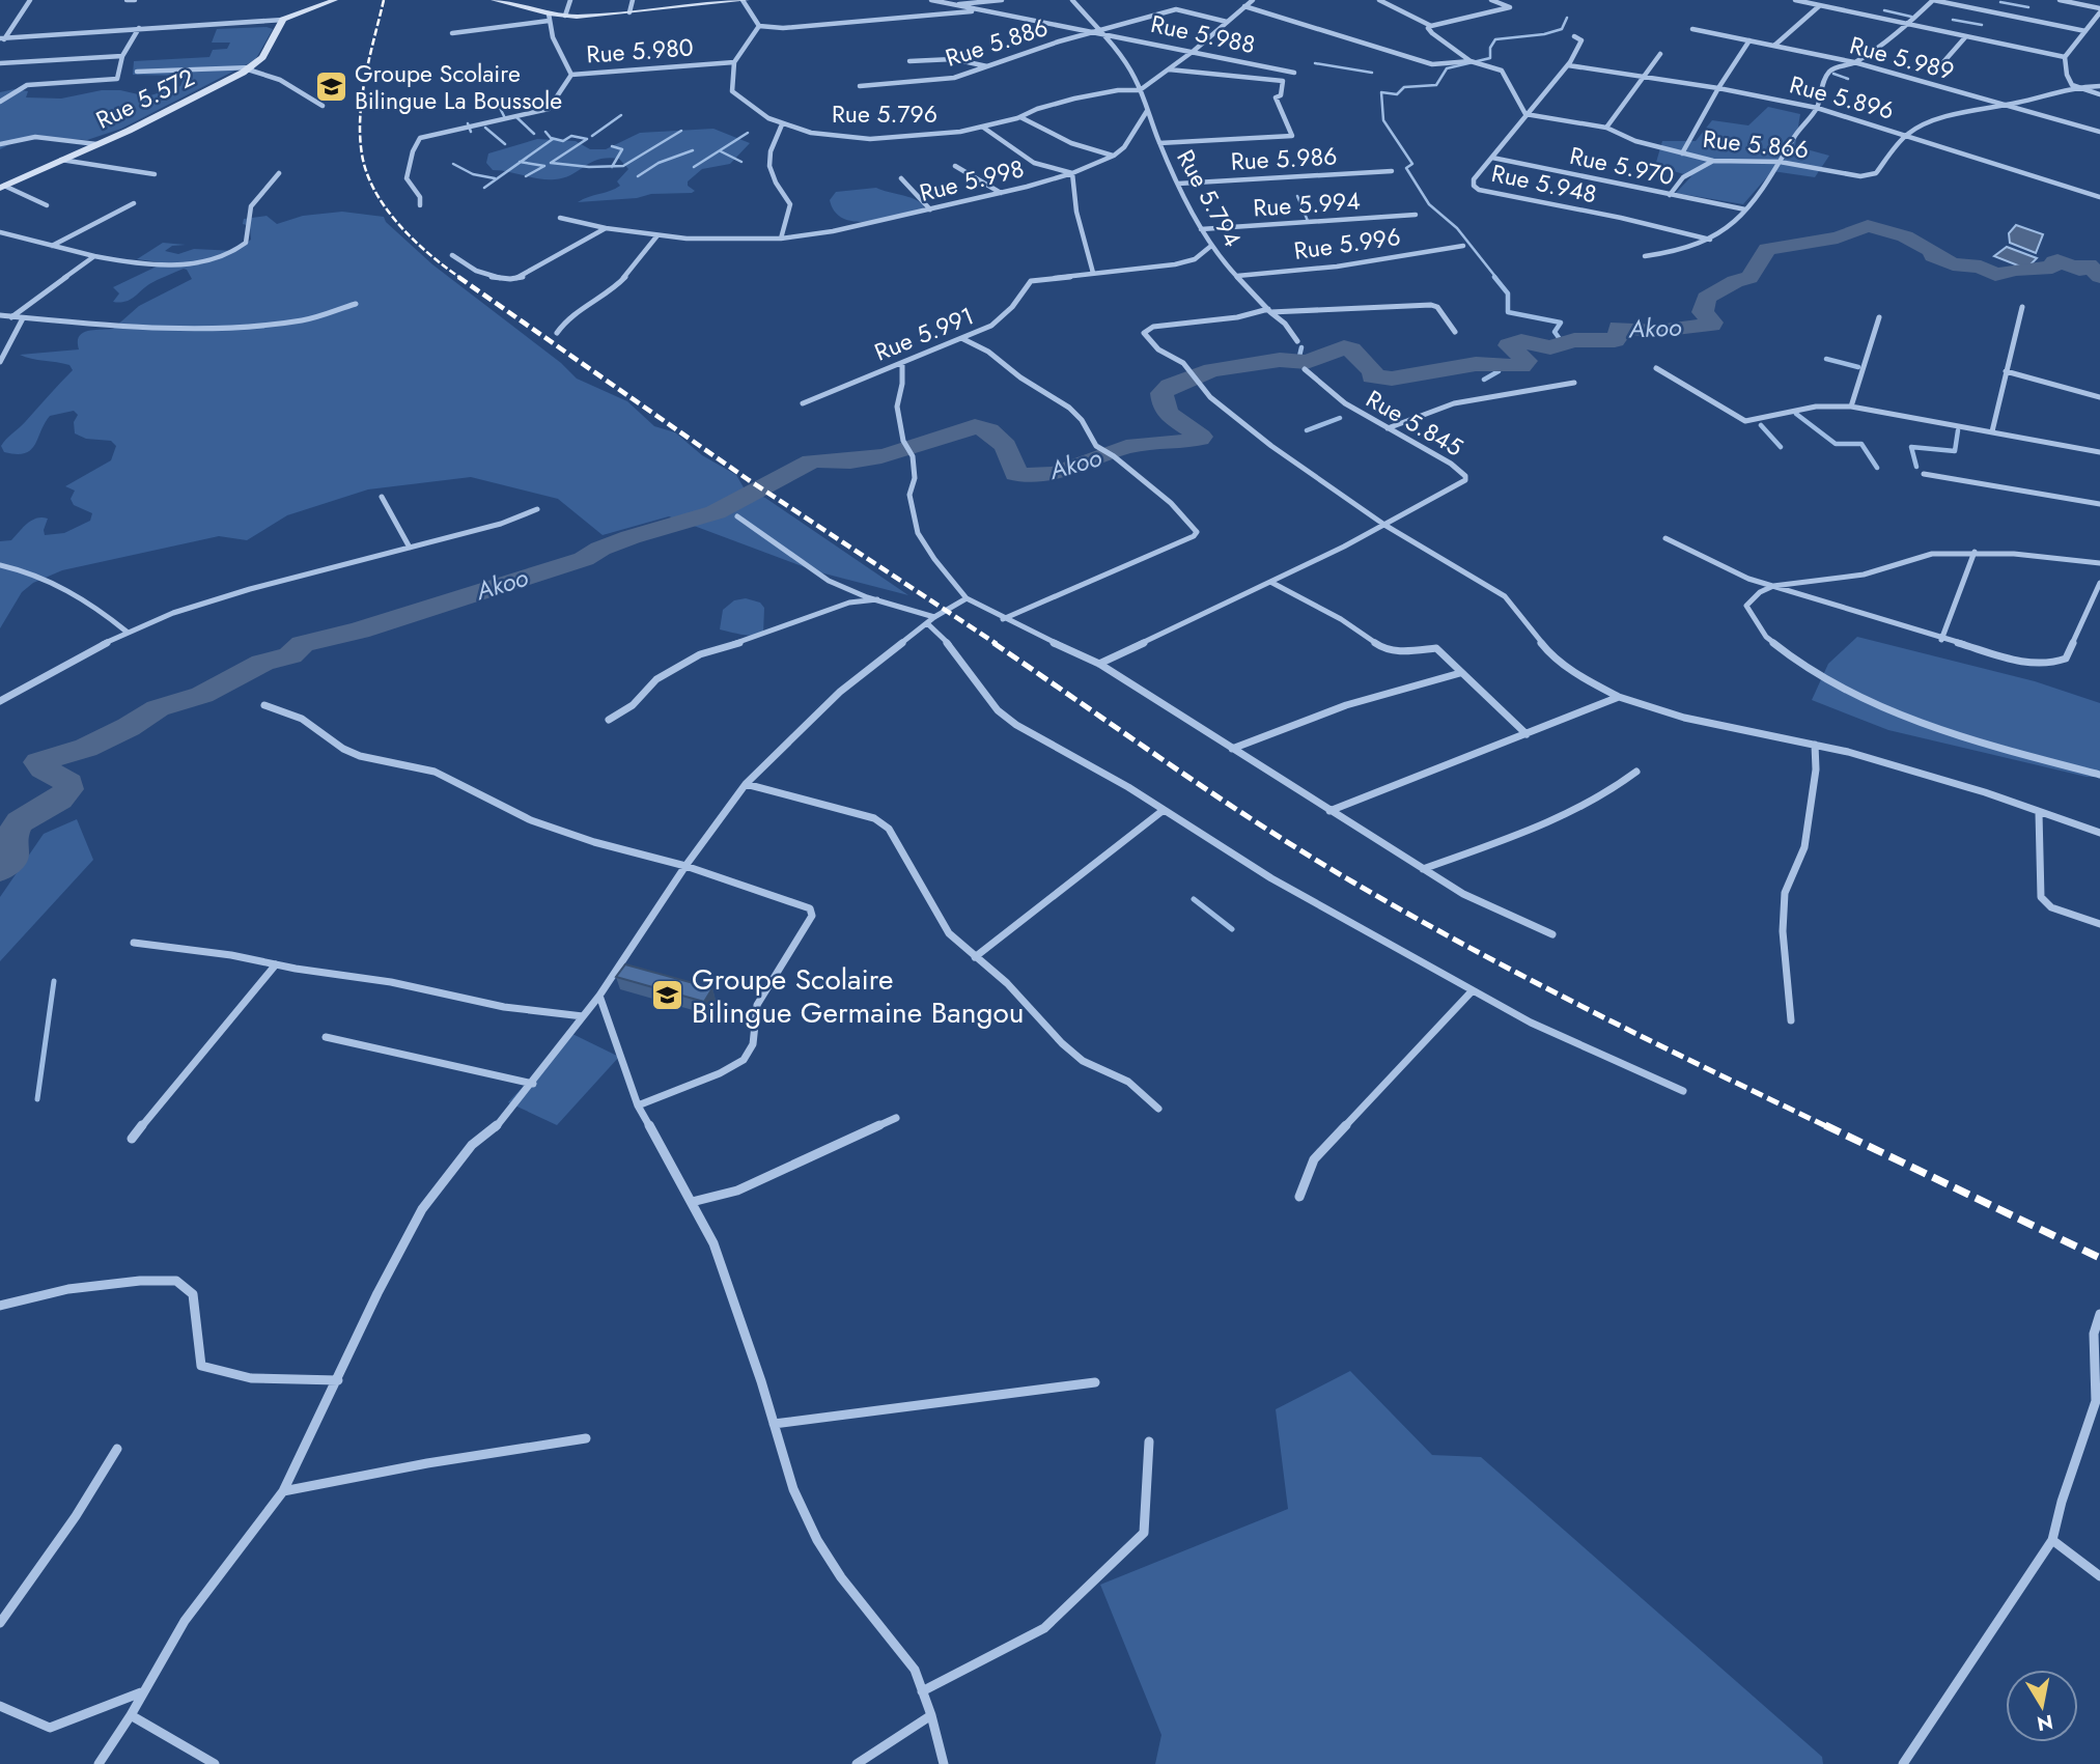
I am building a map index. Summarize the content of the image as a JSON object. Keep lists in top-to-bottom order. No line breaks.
{"streets":{"street":["Rue 5.988","Rue 5.886","Rue 5.980","Rue 5.989","Rue 5.896","Rue 5.572","Rue 5.796","Rue 5.866","Rue 5.986","Rue 5.970","Rue 5.998","Rue 5.948","Rue 5.794","Rue 5.994","Rue 5.996","Rue 5.991","Rue 5.845"]},"crossings":[["Rue 5.988","Rue 5.886"],["Rue 5.988","Rue 5.794"],["Rue 5.886","Rue 5.794"],["Rue 5.980","Rue 5.796"],["Rue 5.989","Rue 5.866"],["Rue 5.896","Rue 5.866"],["Rue 5.896","Rue 5.948"],["Rue 5.796","Rue 5.794"],["Rue 5.866","Rue 5.948"],["Rue 5.986","Rue 5.794"],["Rue 5.970","Rue 5.948"],["Rue 5.998","Rue 5.794"],["Rue 5.794","Rue 5.994"],["Rue 5.794","Rue 5.996"],["Rue 5.794","Rue 5.991"]],"water":["Akoo"],"places":{"school or university":["Groupe Scolaire Bilingue La Boussole","Groupe Scolaire Bilingue Germaine Bangou"]},"north":"bottom"}
